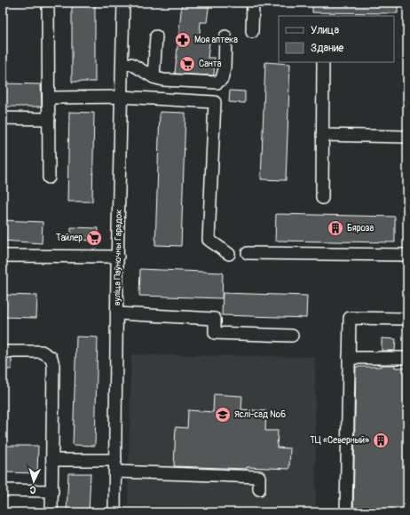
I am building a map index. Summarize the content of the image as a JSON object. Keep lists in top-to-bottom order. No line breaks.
{"streets":{"street":["вуліца Паўночны Гарадок"]},"places":{"pharmacy":["Моя аптека"],"supermarket":["Санта","Тайлер"],"building":["Бяроза","ТЦ «Северный»"],"school or university":["Яслі-сад №6"]},"legend":["Улица","Здание"],"north":"bottom"}
